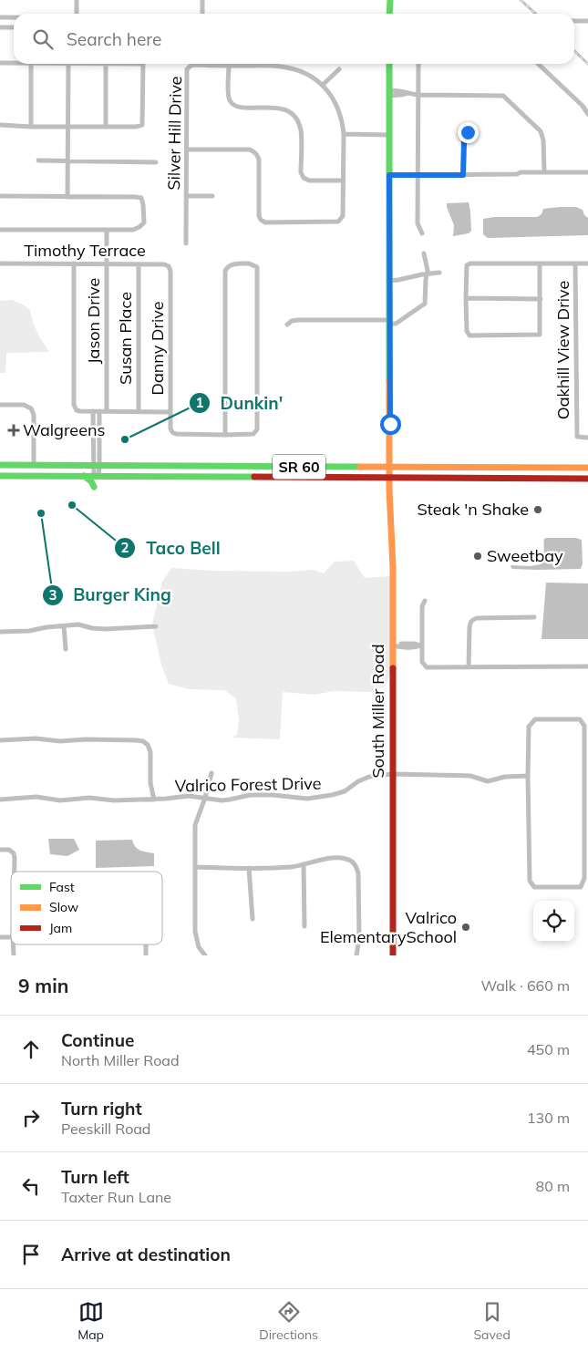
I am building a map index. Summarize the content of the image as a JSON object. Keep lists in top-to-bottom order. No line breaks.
{"streets":{"main road":["SR 60","South Miller Road"],"street":["Silver Hill Drive","Timothy Terrace","Jason Drive","Susan Place","Danny Drive","Oakhill View Drive","Valrico Forest Drive"]},"crossings":[["Timothy Terrace","Jason Drive"],["Timothy Terrace","Susan Place"],["Timothy Terrace","Danny Drive"],["SR 60","South Miller Road"],["South Miller Road","Valrico Forest Drive"]],"places":{"health":["Walgreens"],"other":["Dunkin'","Taco Bell","Steak 'n Shake","Burger King","Sweetbay","Valrico ElementarySchool"]},"legend":["Fast","Slow","Jam"],"page":{"search":"Search here","heading":["9 min","Walk · 660 m"],"list":[["Continue","North Miller Road","450 m"],["Turn right","Peeskill Road","130 m"],["Turn left","Taxter Run Lane","80 m"],"Arrive at destination"],"nav":["Map","Directions","Saved"]}}
